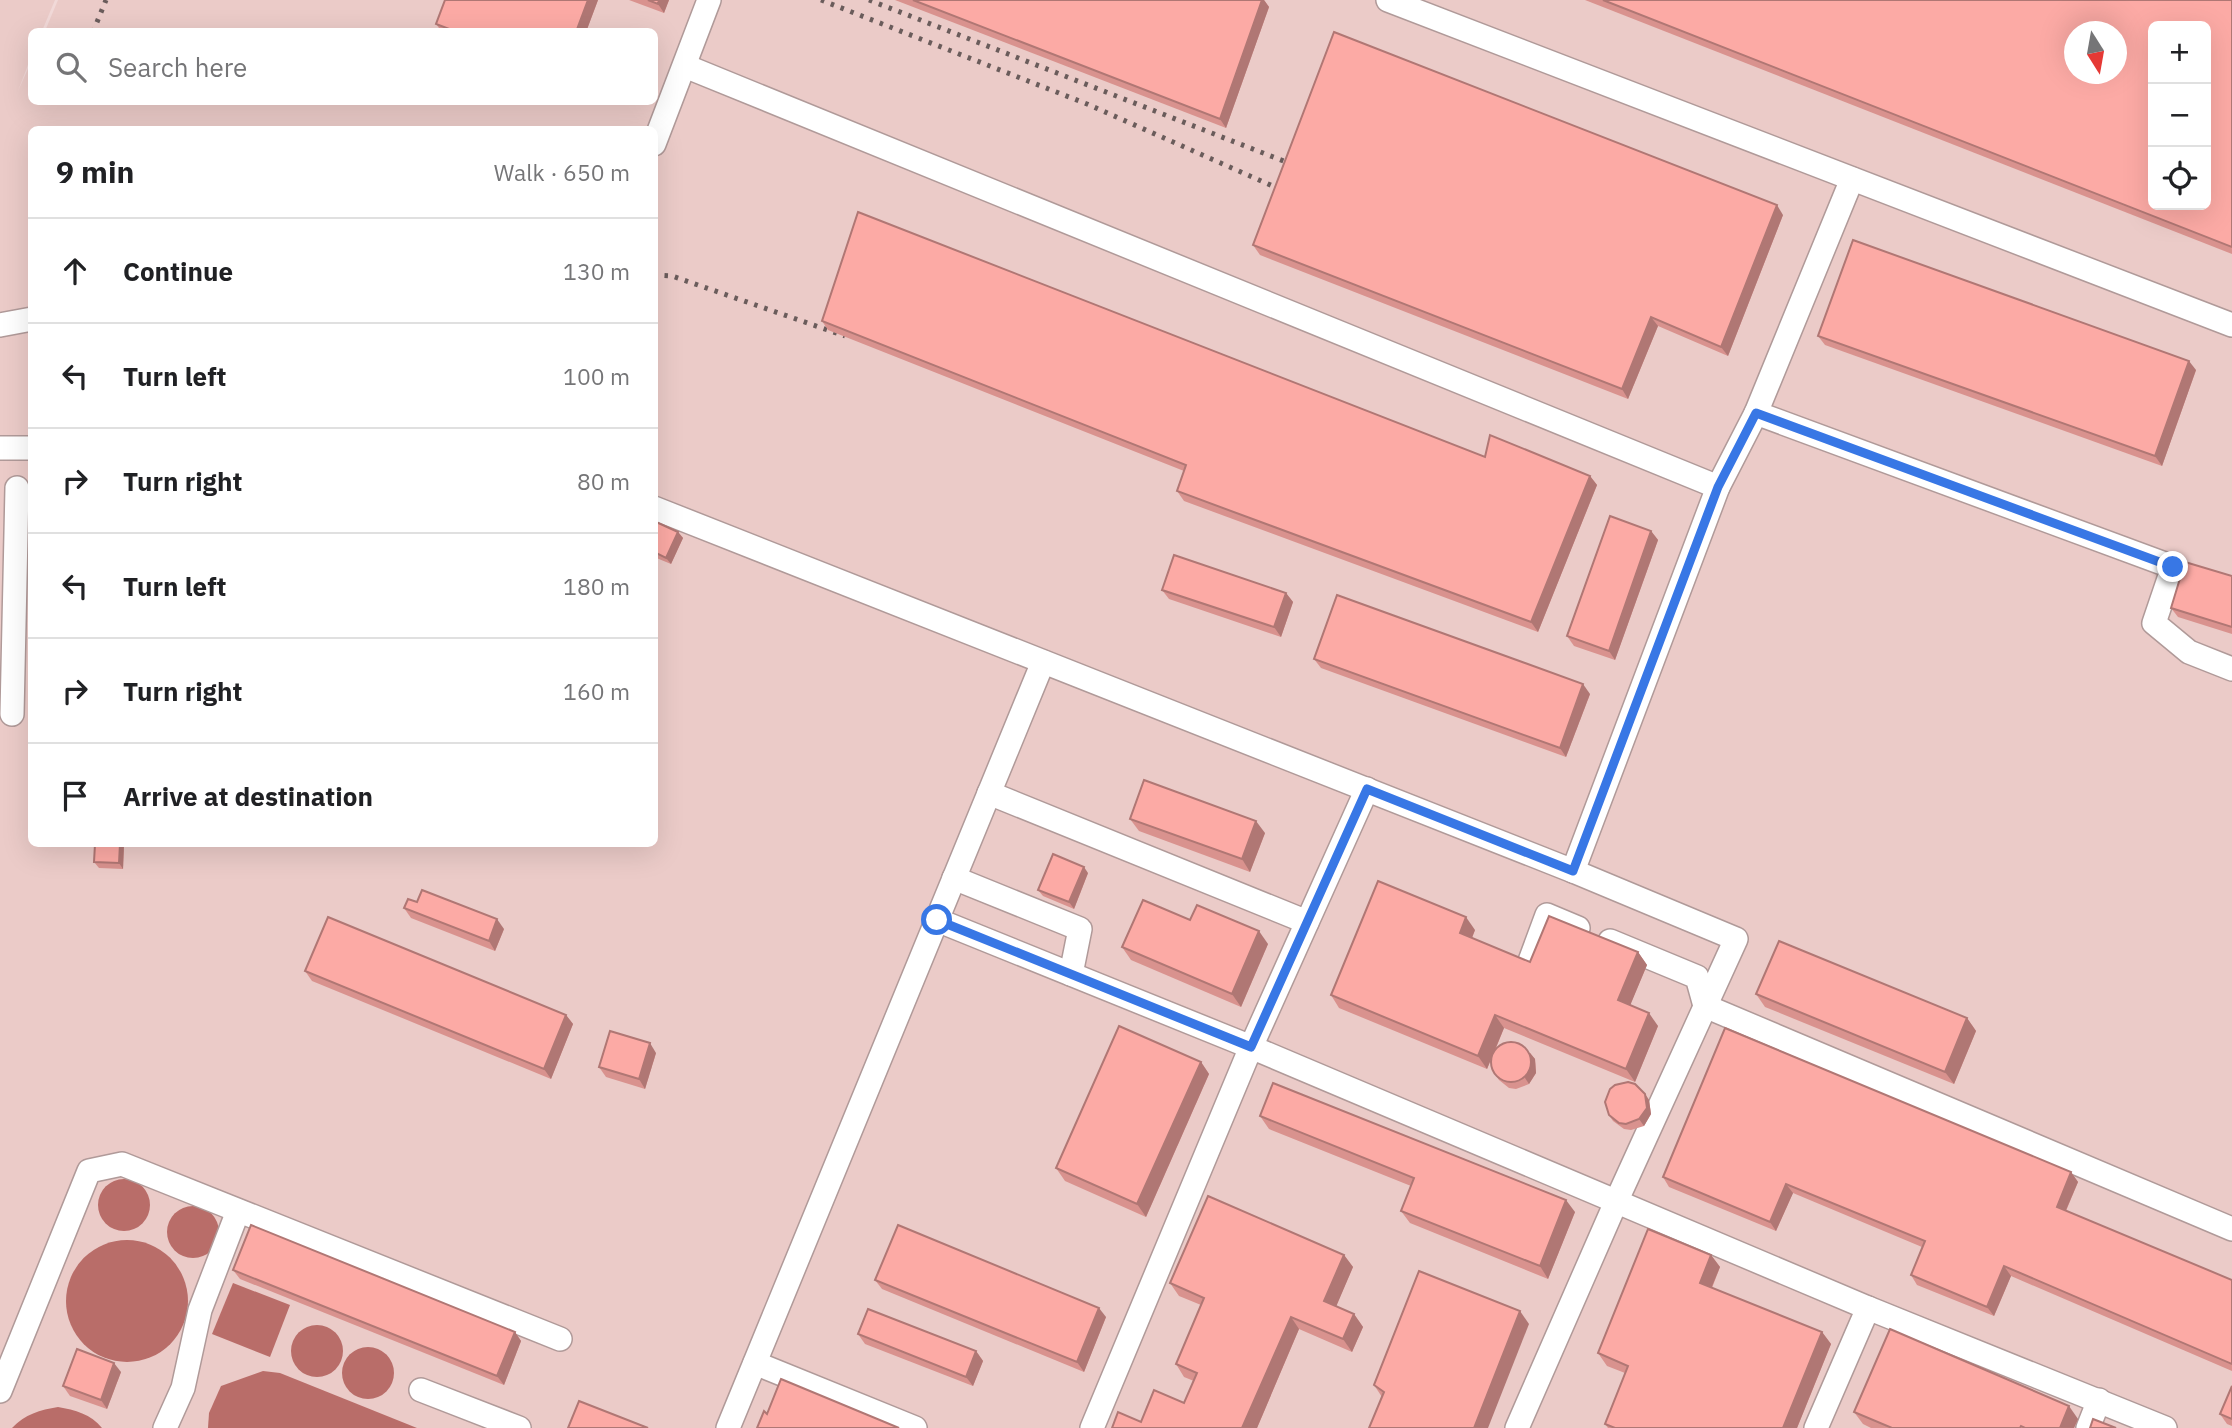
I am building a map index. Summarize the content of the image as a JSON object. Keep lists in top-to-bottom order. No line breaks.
{"north":"bottom","page":{"map_buttons":["+","−"],"search":"Search here","heading":["9 min","Walk · 650 m"],"list":[["Continue","130 m"],["Turn left","100 m"],["Turn right","80 m"],["Turn left","180 m"],["Turn right","160 m"],"Arrive at destination"]}}
